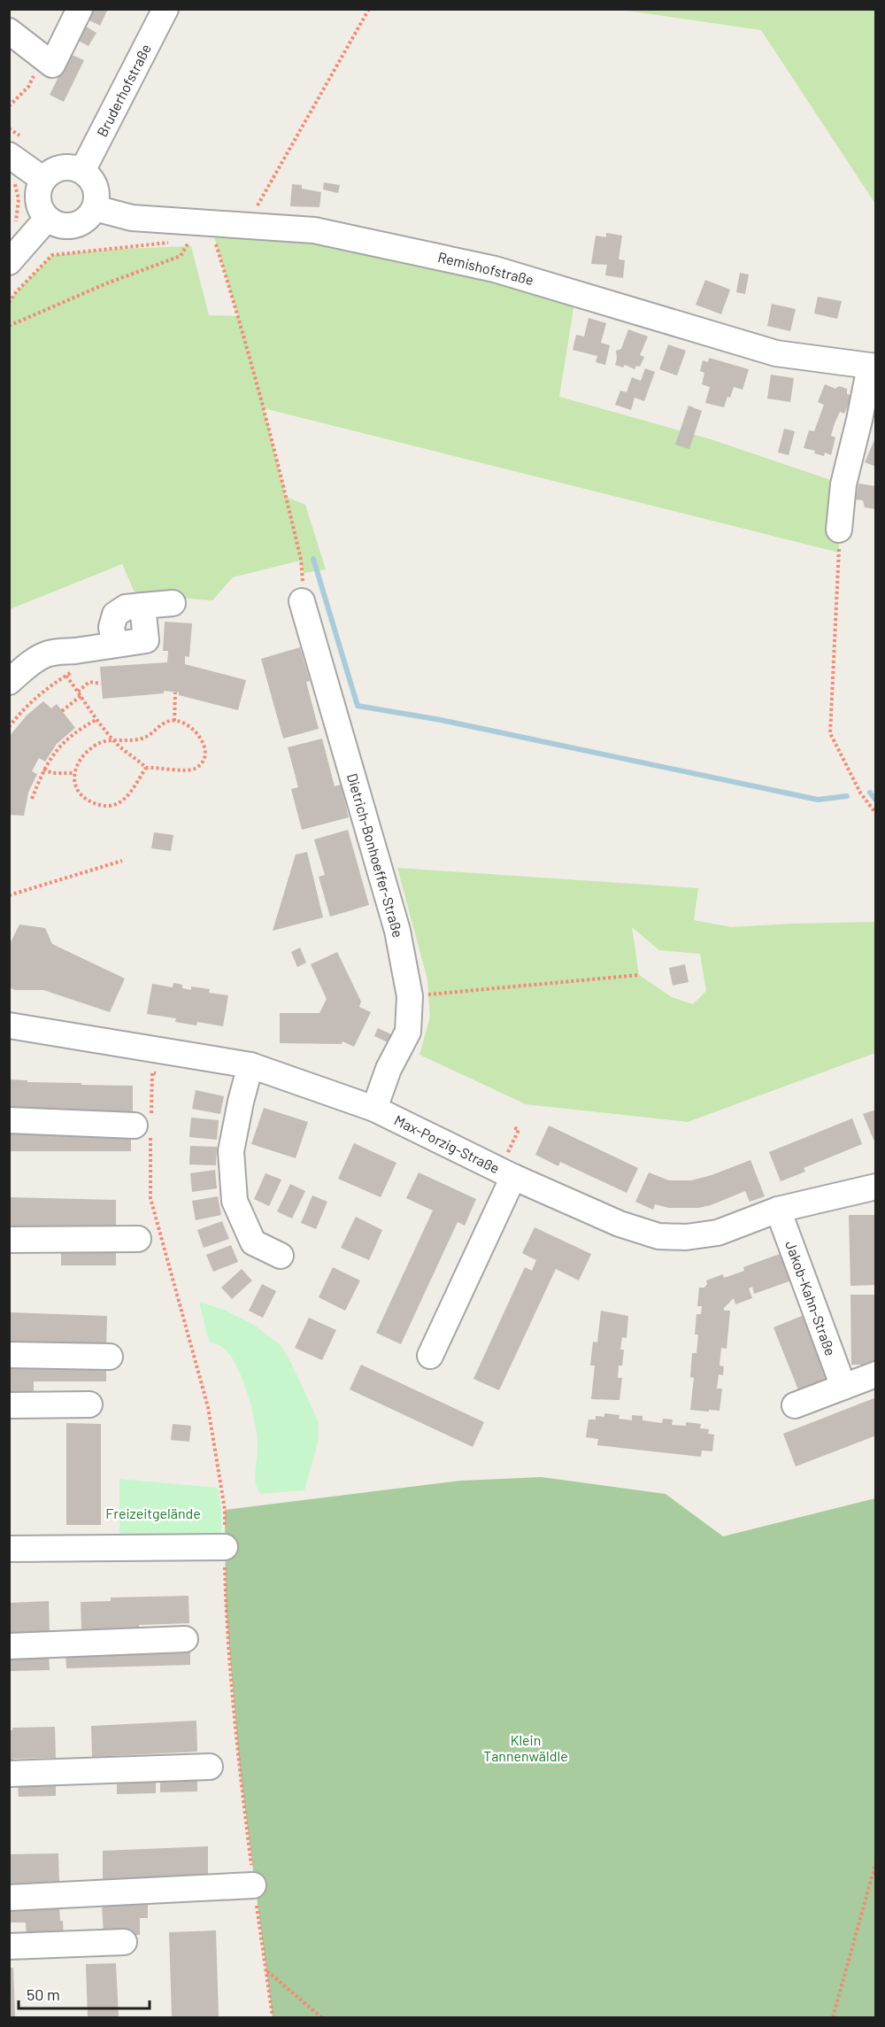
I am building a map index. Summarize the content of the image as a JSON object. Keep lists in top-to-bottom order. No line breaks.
{"streets":{"street":["Bruderhofstraße","Remishofstraße","Dietrich-Bonhoeffer-Straße","Max-Porzig-Straße","Jakob-Kahn-Straße"]},"crossings":[["Bruderhofstraße","Remishofstraße"],["Dietrich-Bonhoeffer-Straße","Max-Porzig-Straße"],["Max-Porzig-Straße","Jakob-Kahn-Straße"]],"parks":["Freizeitgelände","Klein Tannenwäldle"],"scale_bar":"50 m"}
